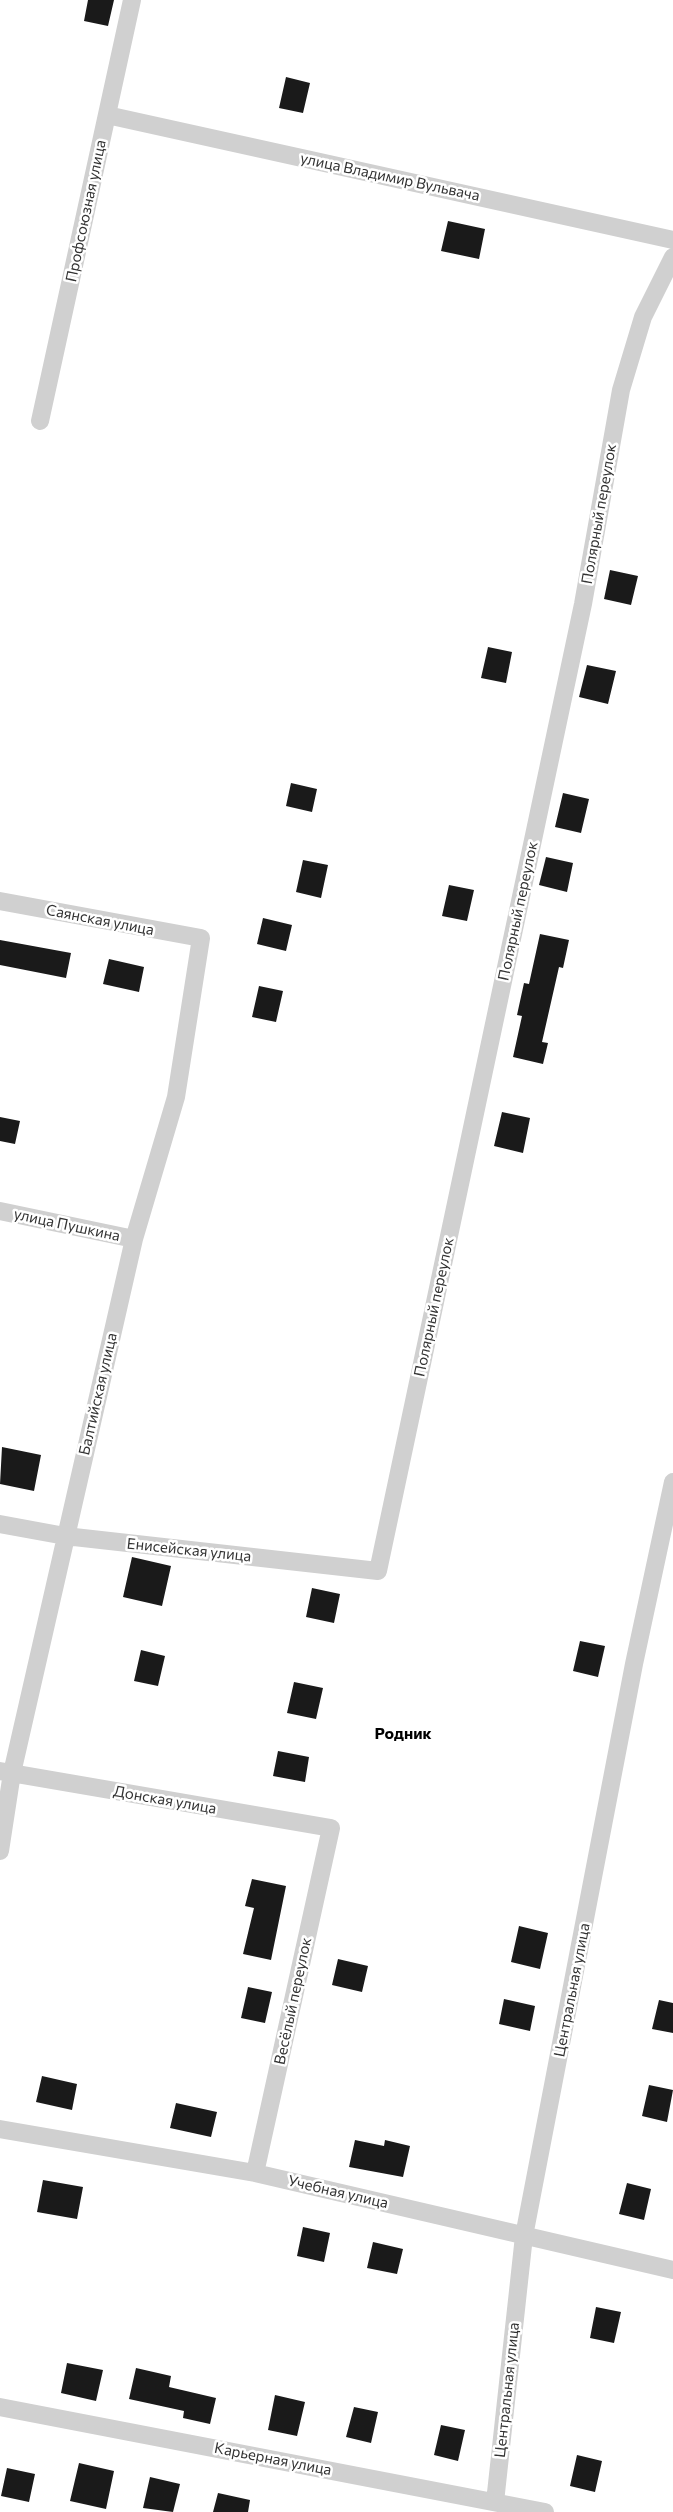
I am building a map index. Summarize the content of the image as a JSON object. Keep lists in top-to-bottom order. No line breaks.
{"streets":{"street":["улица Владимир Вульвача","Профсоюзная улица","Полярный переулок","Саянская улица","улица Пушкина","Балтийская улица","Енисейская улица","Донская улица","Центральная улица","Весёлый переулок","Учебная улица","Карьерная улица"]},"crossings":[["улица Владимир Вульвача","Профсоюзная улица"],["Полярный переулок","Енисейская улица"],["Саянская улица","Балтийская улица"],["улица Пушкина","Балтийская улица"],["Балтийская улица","Енисейская улица"],["Балтийская улица","Донская улица"],["Донская улица","Весёлый переулок"],["Центральная улица","Учебная улица"],["Центральная улица","Карьерная улица"],["Весёлый переулок","Учебная улица"]],"districts":["Родник"]}
